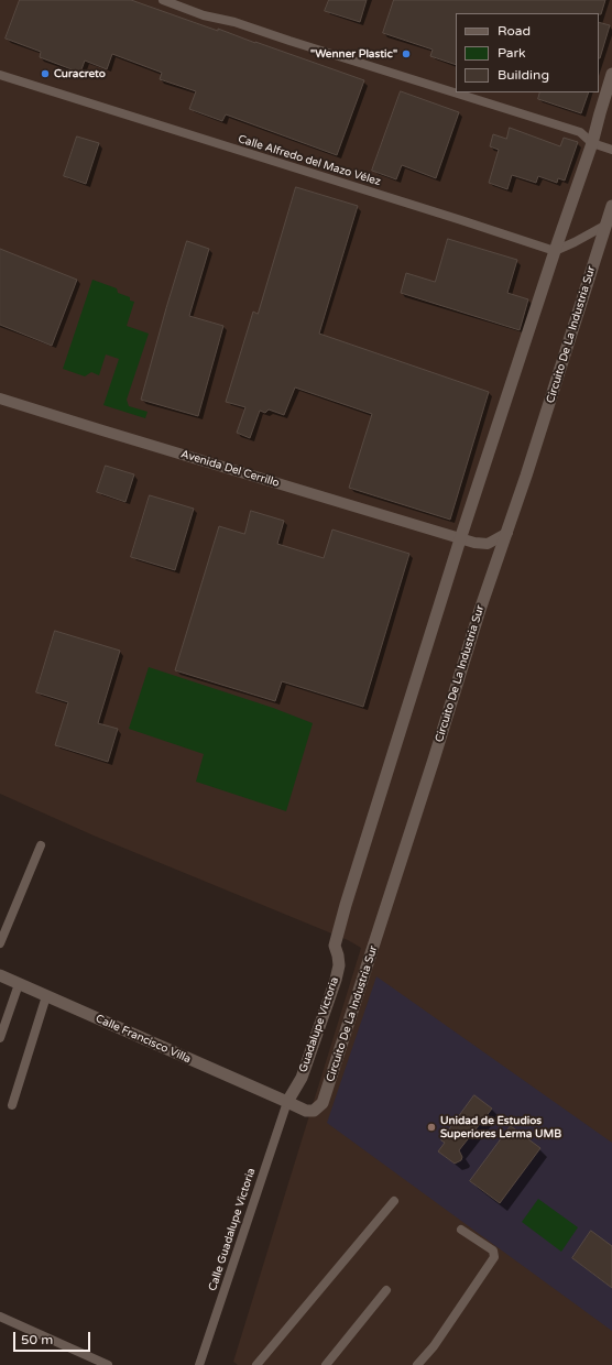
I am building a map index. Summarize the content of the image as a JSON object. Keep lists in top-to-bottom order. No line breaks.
{"streets":{"main road":["Circuito De La Industria Sur","Guadalupe Victoria","Calle Francisco Villa"],"street":["Calle Alfredo del Mazo Vélez","Avenida Del Cerrillo","Calle Guadalupe Victoria"]},"crossings":[["Circuito De La Industria Sur","Avenida Del Cerrillo"],["Circuito De La Industria Sur","Guadalupe Victoria"],["Circuito De La Industria Sur","Calle Francisco Villa"],["Circuito De La Industria Sur","Calle Guadalupe Victoria"],["Avenida Del Cerrillo","Guadalupe Victoria"],["Guadalupe Victoria","Calle Francisco Villa"],["Guadalupe Victoria","Calle Guadalupe Victoria"],["Calle Francisco Villa","Calle Guadalupe Victoria"]],"places":["\"Wenner Plastic\"","Curacreto","Unidad de Estudios Superiores Lerma UMB"],"legend":["Road","Park","Building"],"scale_bar":"50 m"}
